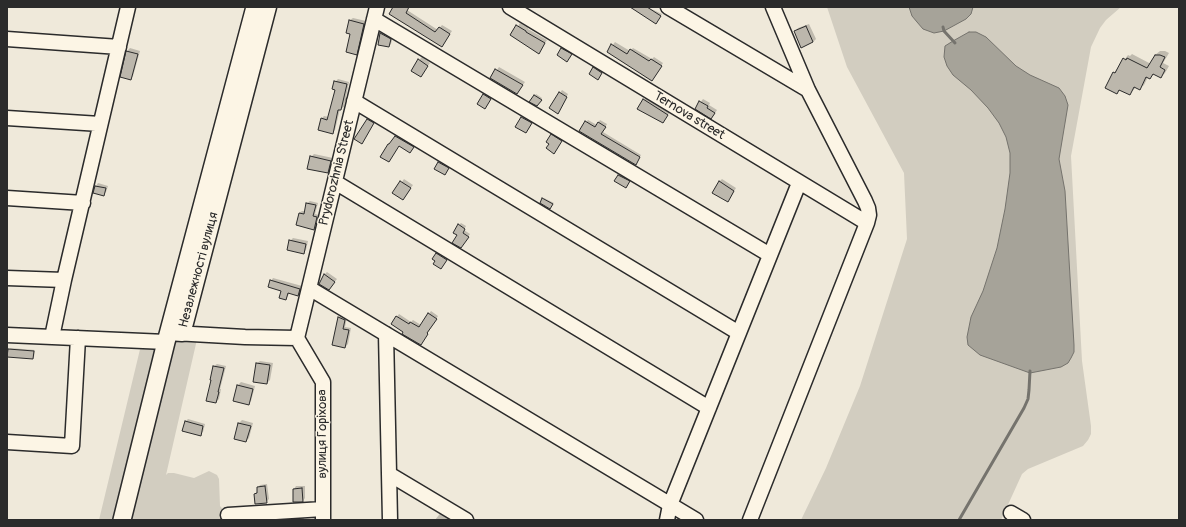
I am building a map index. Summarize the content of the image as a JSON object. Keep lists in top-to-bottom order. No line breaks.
{"streets":{"street":["Ternova street","Prydorozhnia Street","Незалежності вулиця","вулиця Горіхова"]},"crossings":[["Prydorozhnia Street","вулиця Горіхова"]]}
